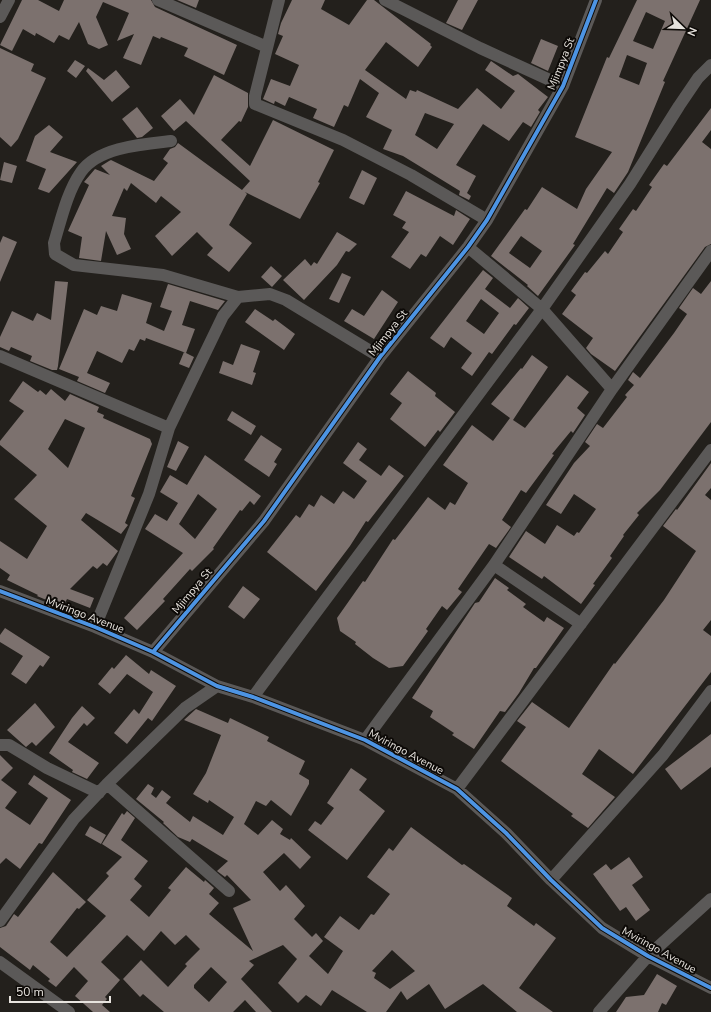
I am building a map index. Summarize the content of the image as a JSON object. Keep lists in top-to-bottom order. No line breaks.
{"streets":{"street":["Mjimpya St","Mviringo Avenue"]},"crossings":[["Mjimpya St","Mviringo Avenue"]],"scale_bar":"50 m","north":"bottom right"}
